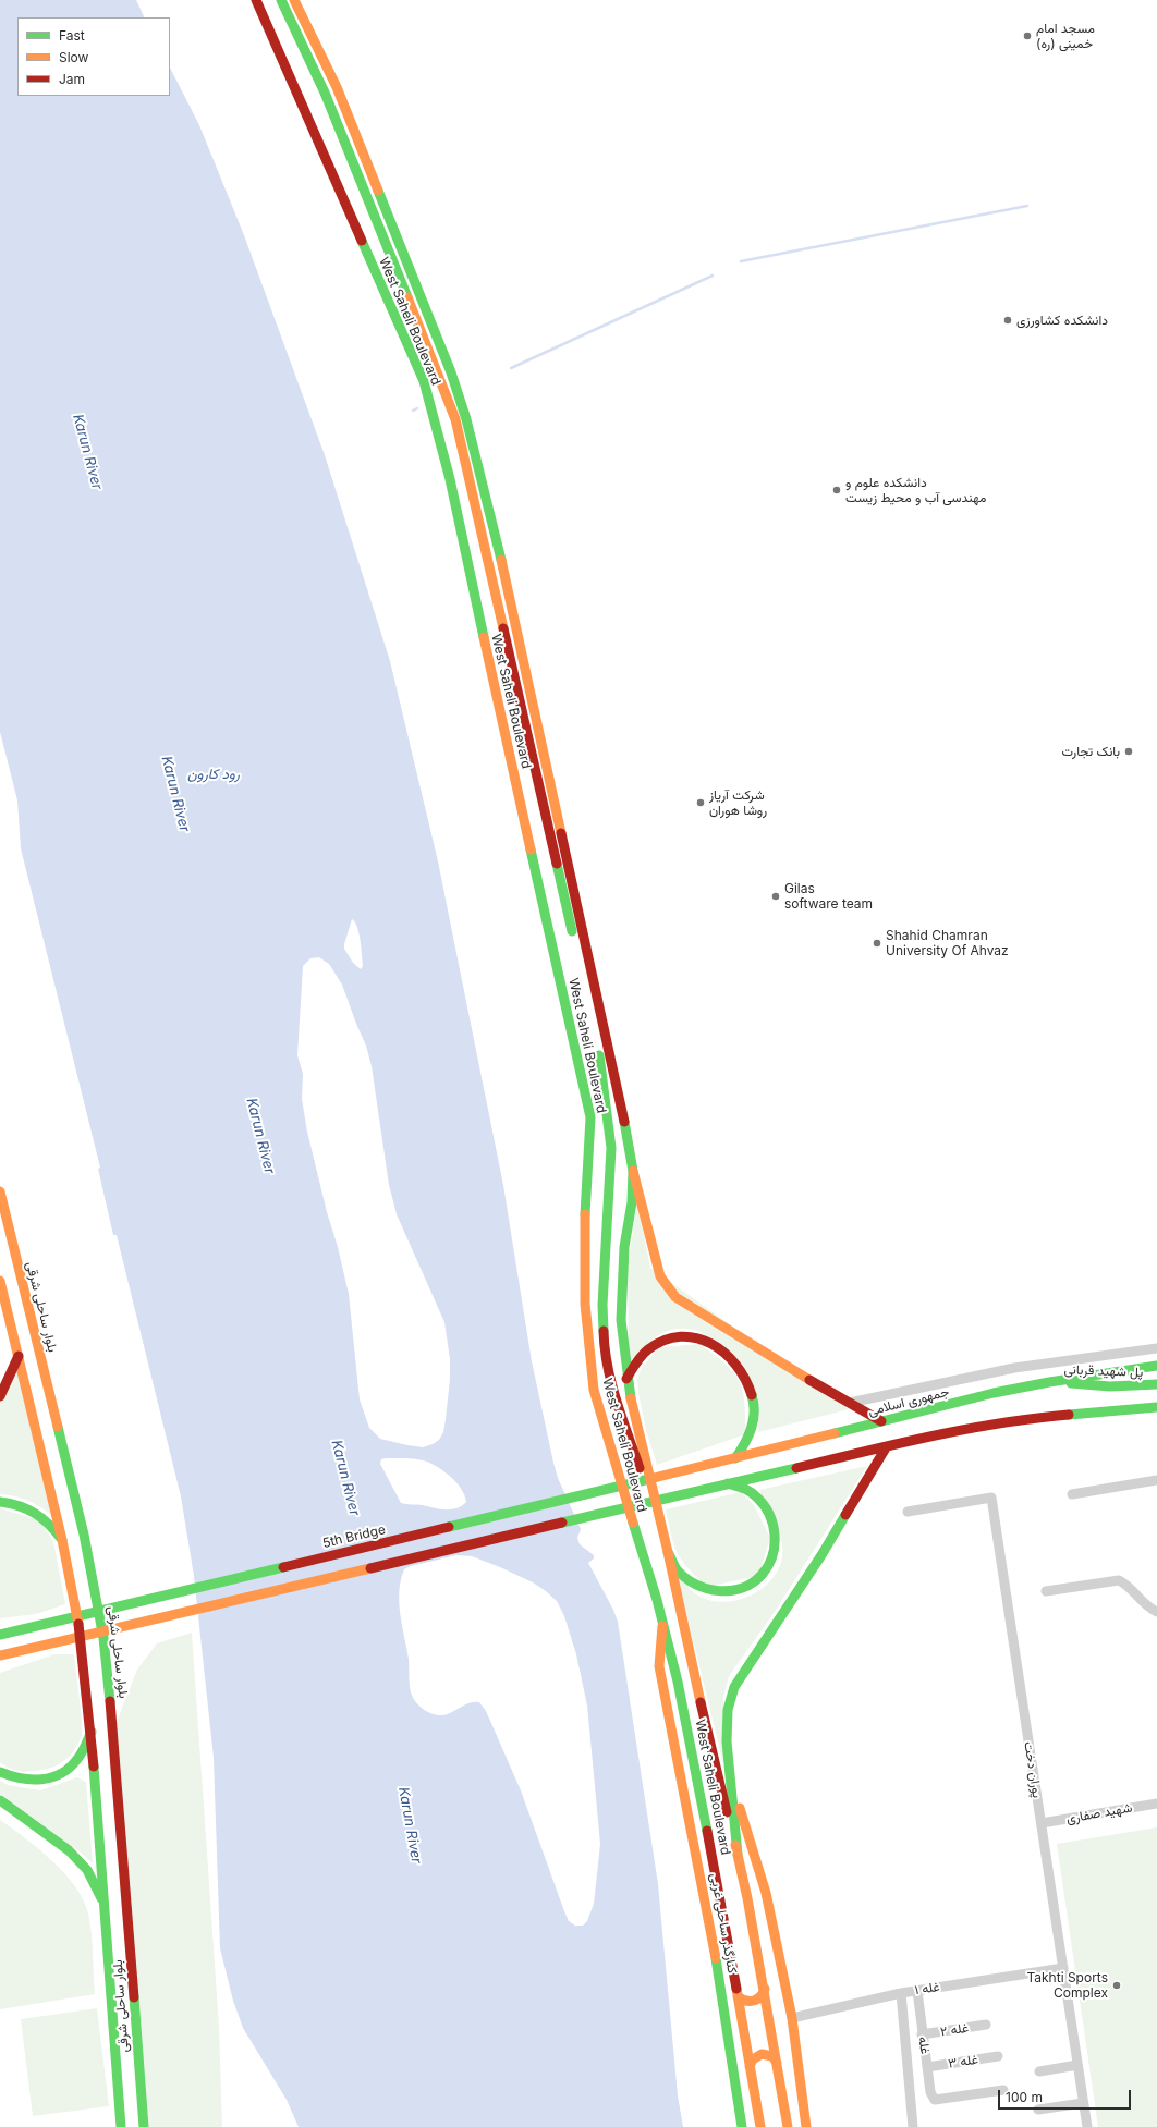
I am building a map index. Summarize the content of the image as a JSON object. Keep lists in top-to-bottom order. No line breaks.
{"streets":{"main road":["West Saheli Boulevard","بلوار ساحلی شرقی","پل شهید قربانی","جمهوری اسلامی","5th Bridge","کنارگذر ساحلی غربی"],"street":["پوران دخت","شهید صفاری","غله ۱","غله ۲","غله","غله ۳"]},"crossings":[["West Saheli Boulevard","کنارگذر ساحلی غربی"],["پل شهید قربانی","جمهوری اسلامی"],["جمهوری اسلامی","5th Bridge"],["پوران دخت","شهید صفاری"],["پوران دخت","غله ۱"],["غله ۱","غله"],["غله ۲","غله"],["غله","غله ۳"]],"water":["Karun River","رود کارون"],"places":["مسجد امام خمینی (ره)","دانشکده کشاورزی","دانشکده علوم و مهندسی آب و محیط زیست","بانک تجارت","شرکت آریاز روشا هوران","Gilas software team","Shahid Chamran University Of Ahvaz","Takhti Sports Complex"],"legend":["Fast","Slow","Jam"],"scale_bar":"100 m"}
